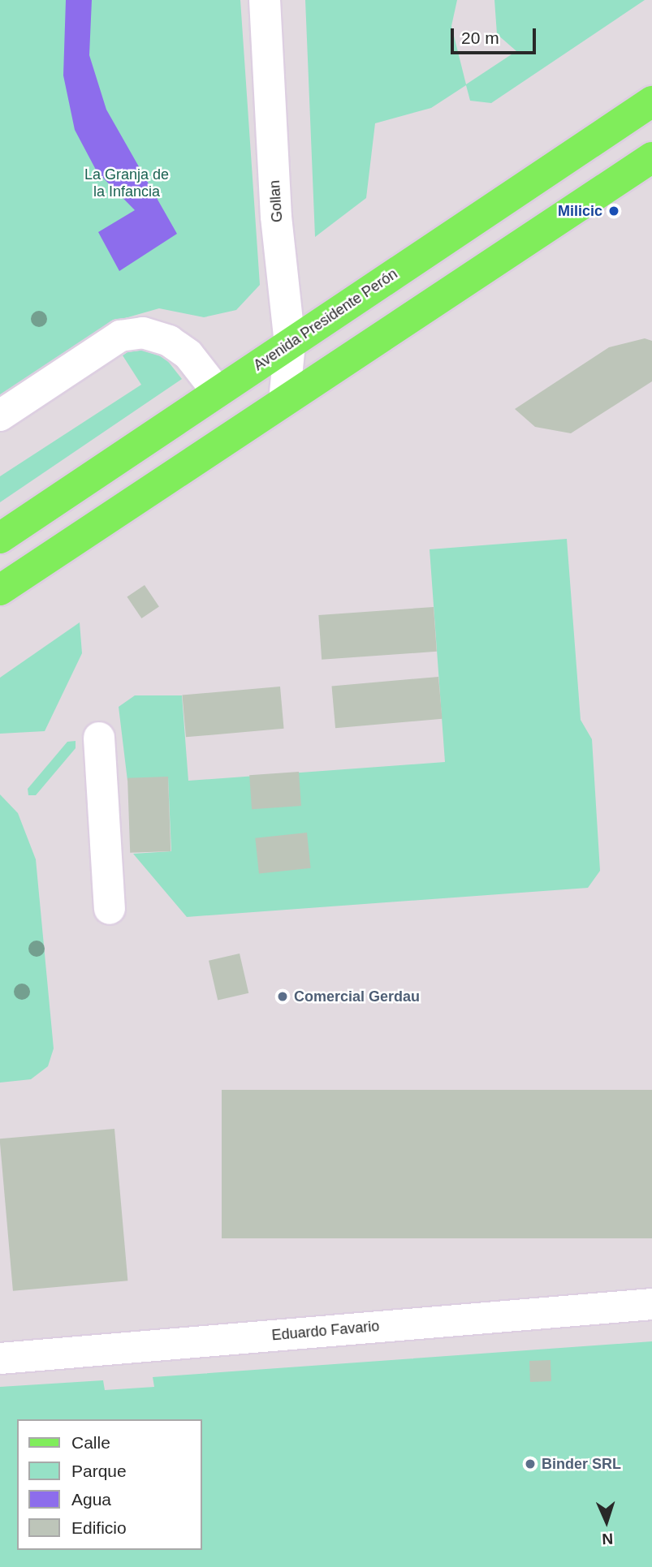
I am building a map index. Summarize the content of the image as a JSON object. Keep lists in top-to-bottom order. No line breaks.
{"streets":{"main road":["Avenida Presidente Perón"],"lane":["Gollan","Eduardo Favario"]},"crossings":[["Gollan","Avenida Presidente Perón"]],"parks":["La Granja de la Infancia"],"places":["Milicic","Comercial Gerdau","Binder SRL"],"legend":["Calle","Parque","Agua","Edificio"],"scale_bar":"20 m","north":"bottom"}
